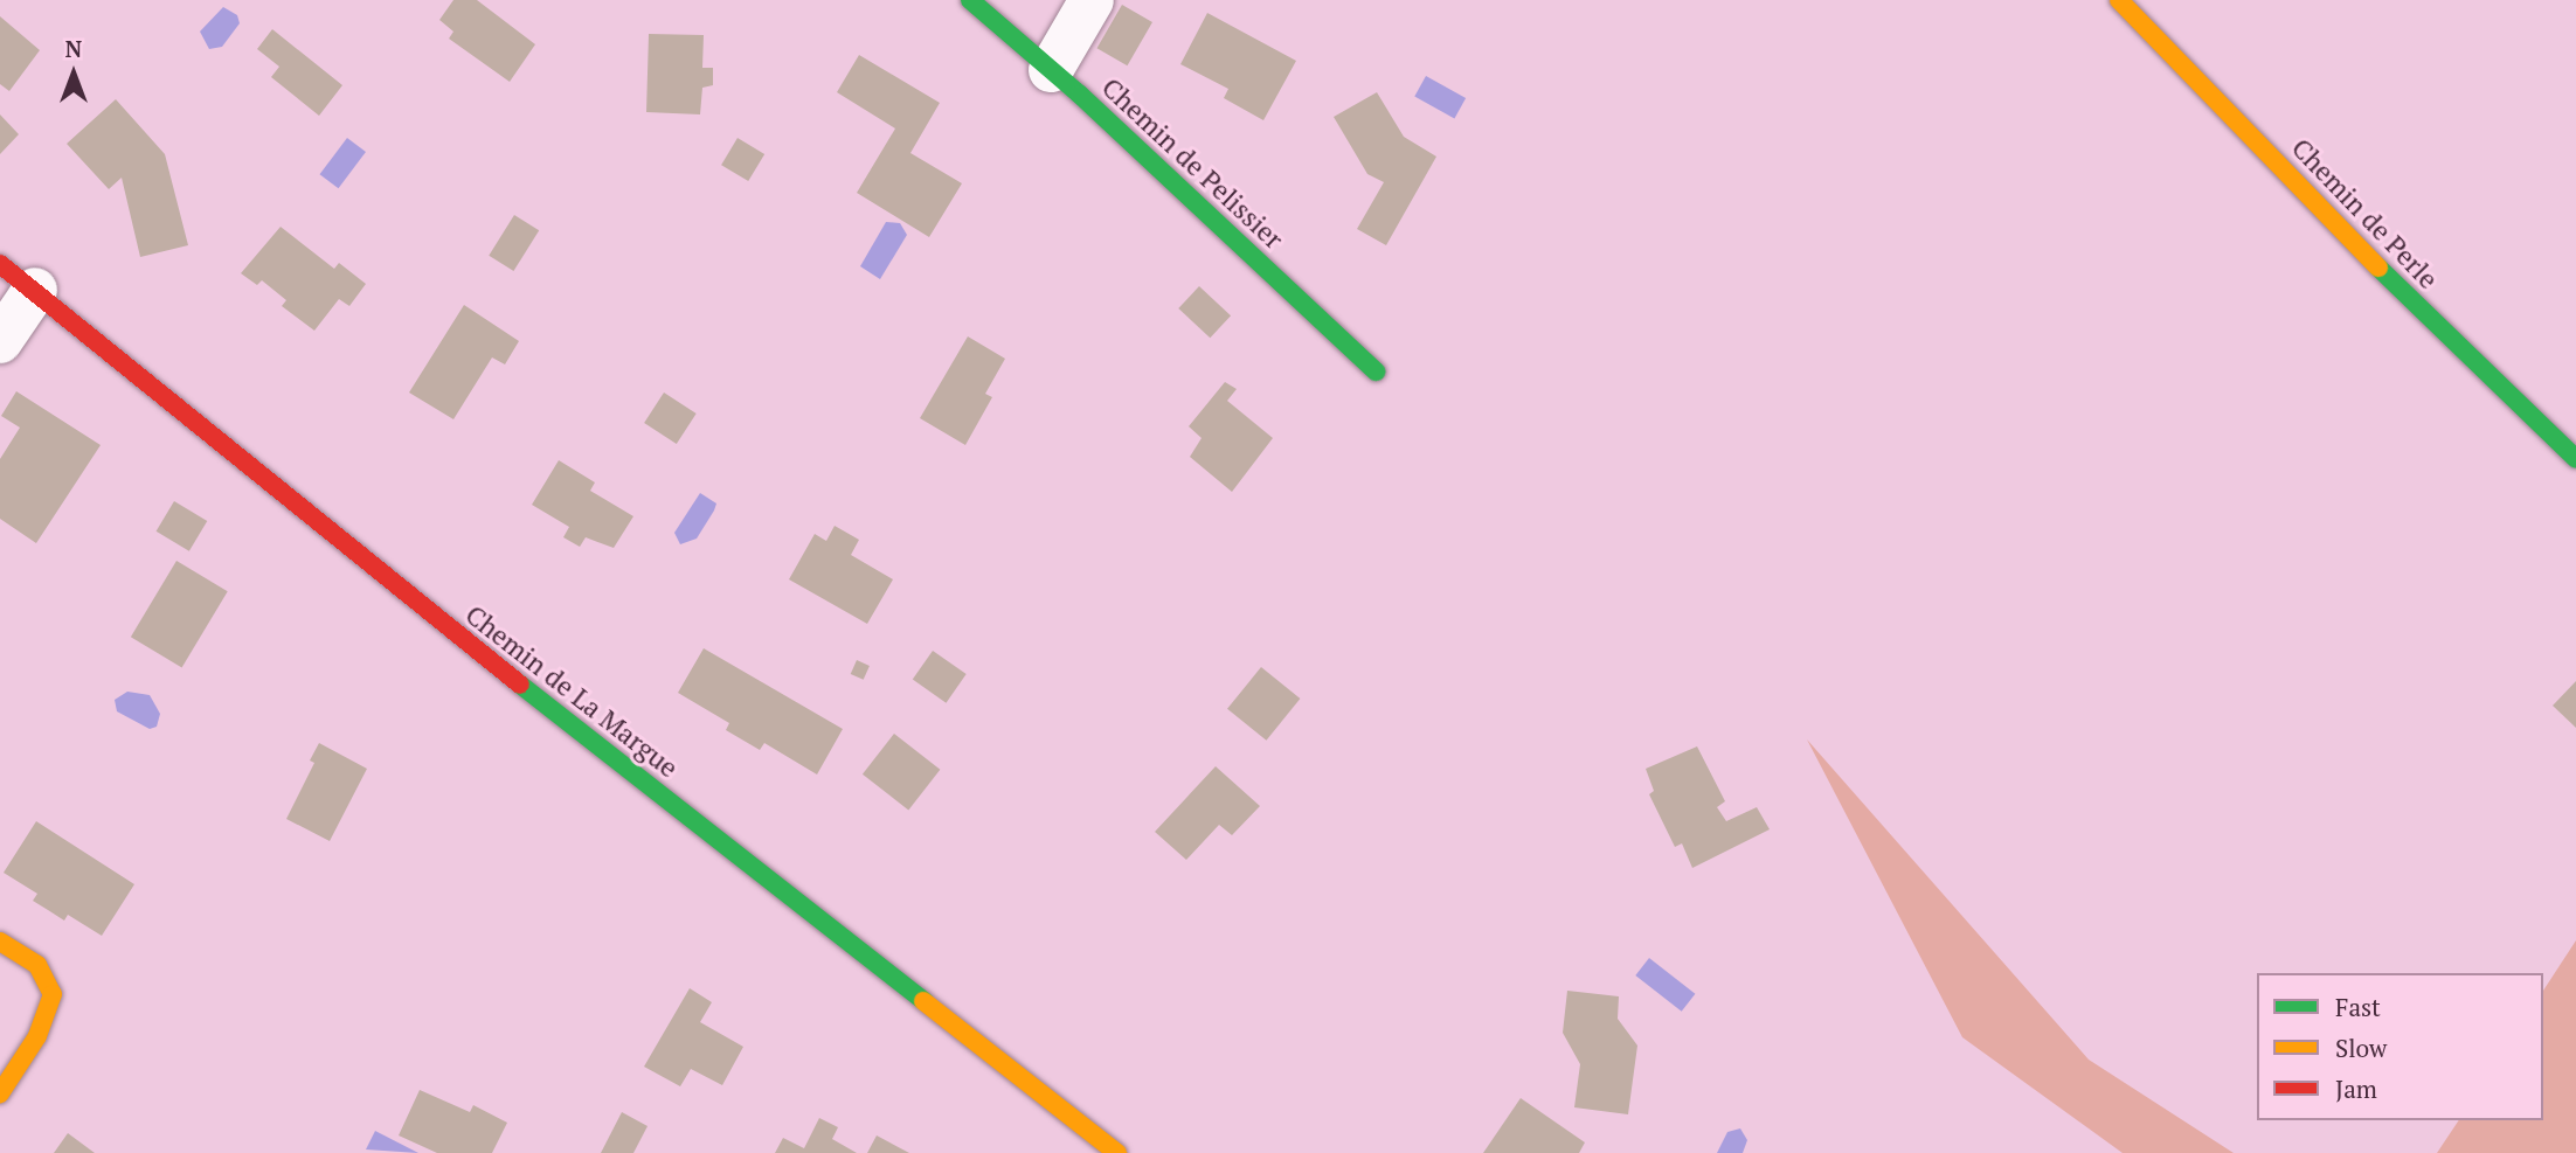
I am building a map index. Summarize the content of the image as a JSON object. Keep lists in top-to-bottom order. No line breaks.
{"streets":{"street":["Chemin de Pelissier","Chemin de Perle","Chemin de La Margue"]},"legend":["Fast","Slow","Jam"],"north":"top"}
